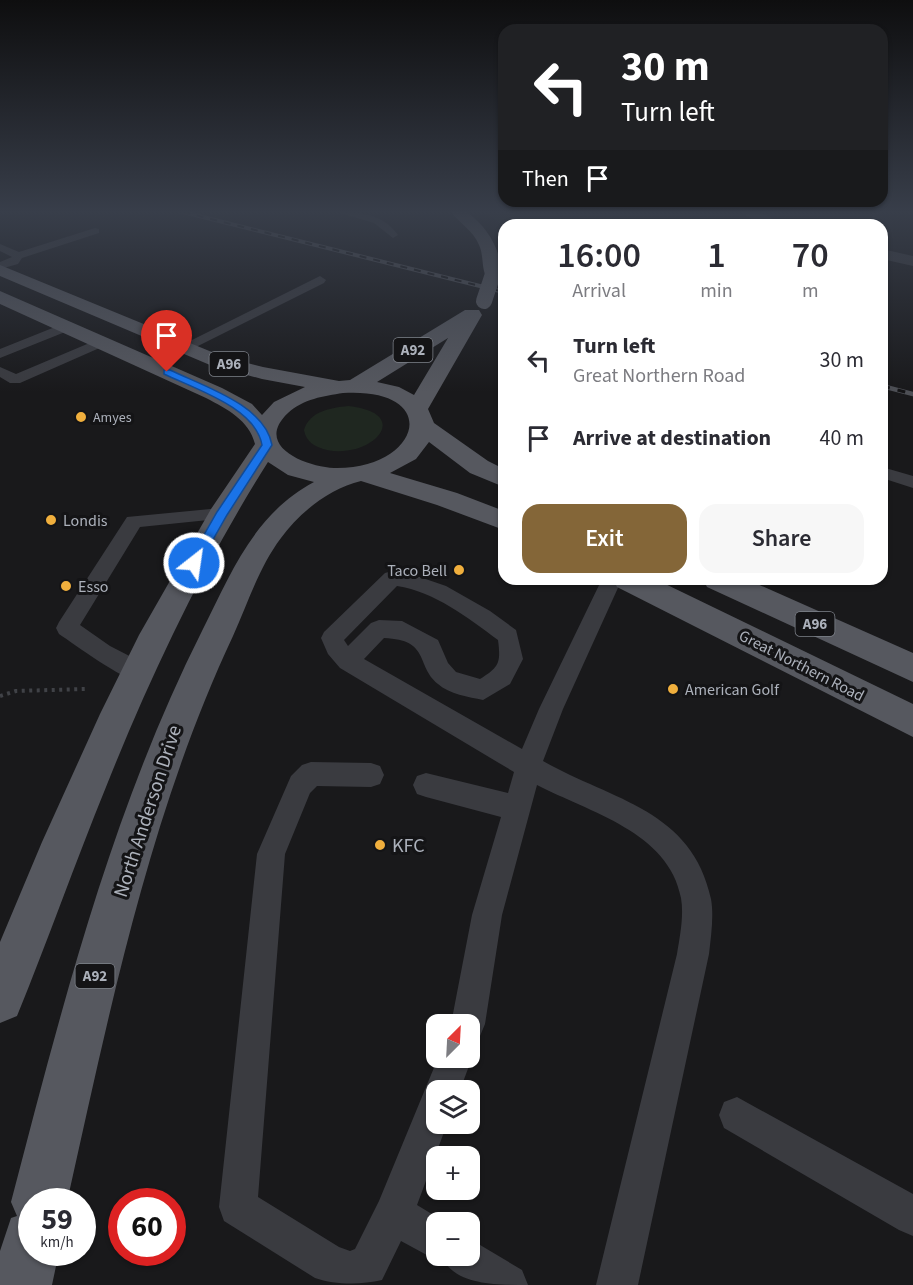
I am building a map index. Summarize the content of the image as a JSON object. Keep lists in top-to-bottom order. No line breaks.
{"streets":{"main road":["A92","A96","Great Northern Road","North Anderson Drive"]},"crossings":[["A92","A96"],["A92","North Anderson Drive"],["A96","North Anderson Drive"]],"places":["Amyes","Londis","Taco Bell","Esso","American Golf","KFC"],"north":"top right","page":{"turn":["30 m","Turn left"],"then":"Then","eta":["16:00","Arrival","1","min","70","m"],"list":[{"name":"Turn left","note":"Great Northern Road","value":"30 m"},{"name":"Arrive at destination","value":"40 m"}],"buttons":["Exit","Share"],"map_buttons":["+","−"],"speed":"59 km/h","limit":"60"}}
